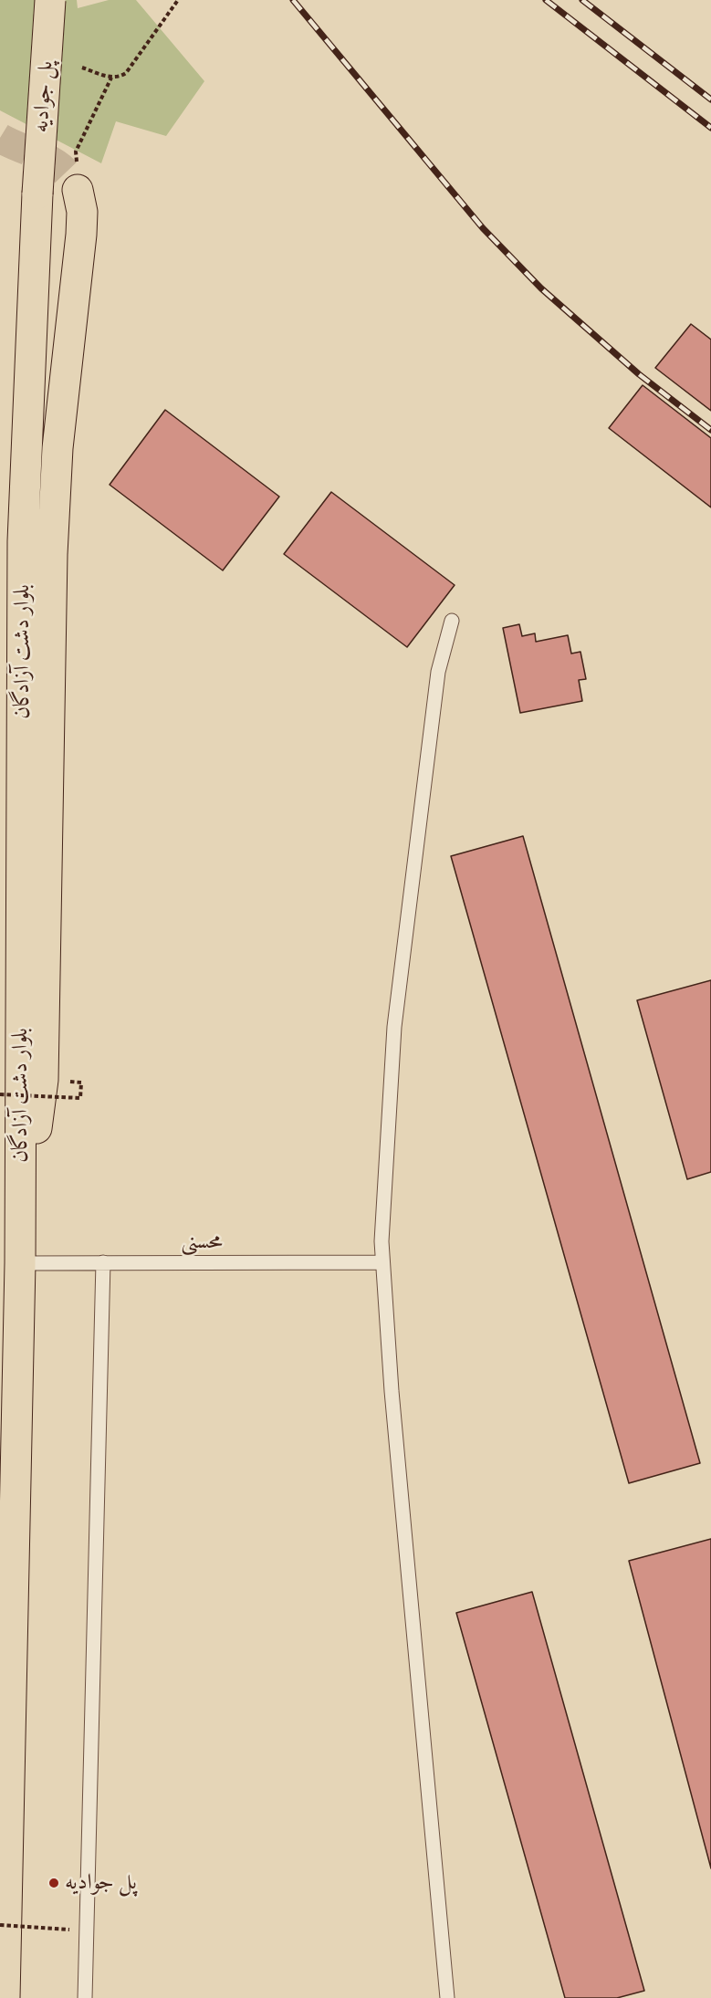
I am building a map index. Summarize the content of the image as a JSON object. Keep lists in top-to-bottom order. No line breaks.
{"streets":{"main road":["پل جوادیه","بلوار دشت آزادگان"],"lane":["محسنی"]},"crossings":[["پل جوادیه","بلوار دشت آزادگان"],["بلوار دشت آزادگان","محسنی"]],"places":["پل جوادیه"]}
